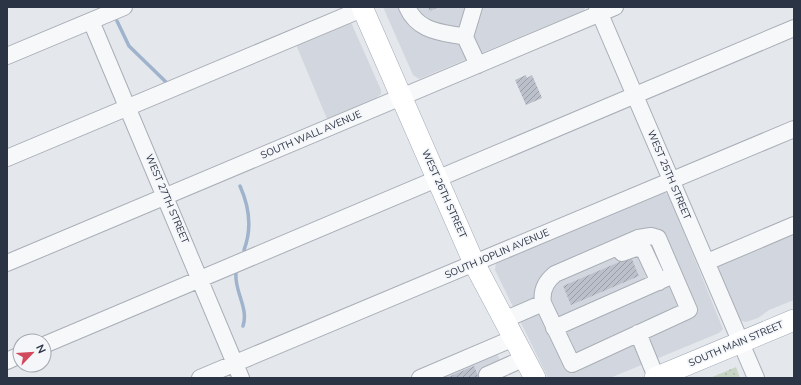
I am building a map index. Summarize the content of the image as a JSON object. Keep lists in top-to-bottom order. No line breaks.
{"streets":{"main road":["WEST 26TH STREET","SOUTH MAIN STREET"],"street":["SOUTH WALL AVENUE","WEST 25TH STREET","WEST 27TH STREET","SOUTH JOPLIN AVENUE"]},"crossings":[["SOUTH WALL AVENUE","WEST 25TH STREET"],["SOUTH WALL AVENUE","WEST 26TH STREET"],["SOUTH WALL AVENUE","WEST 27TH STREET"],["WEST 25TH STREET","SOUTH JOPLIN AVENUE"],["WEST 25TH STREET","SOUTH MAIN STREET"],["WEST 26TH STREET","SOUTH JOPLIN AVENUE"],["WEST 27TH STREET","SOUTH JOPLIN AVENUE"]],"north":"top right"}
